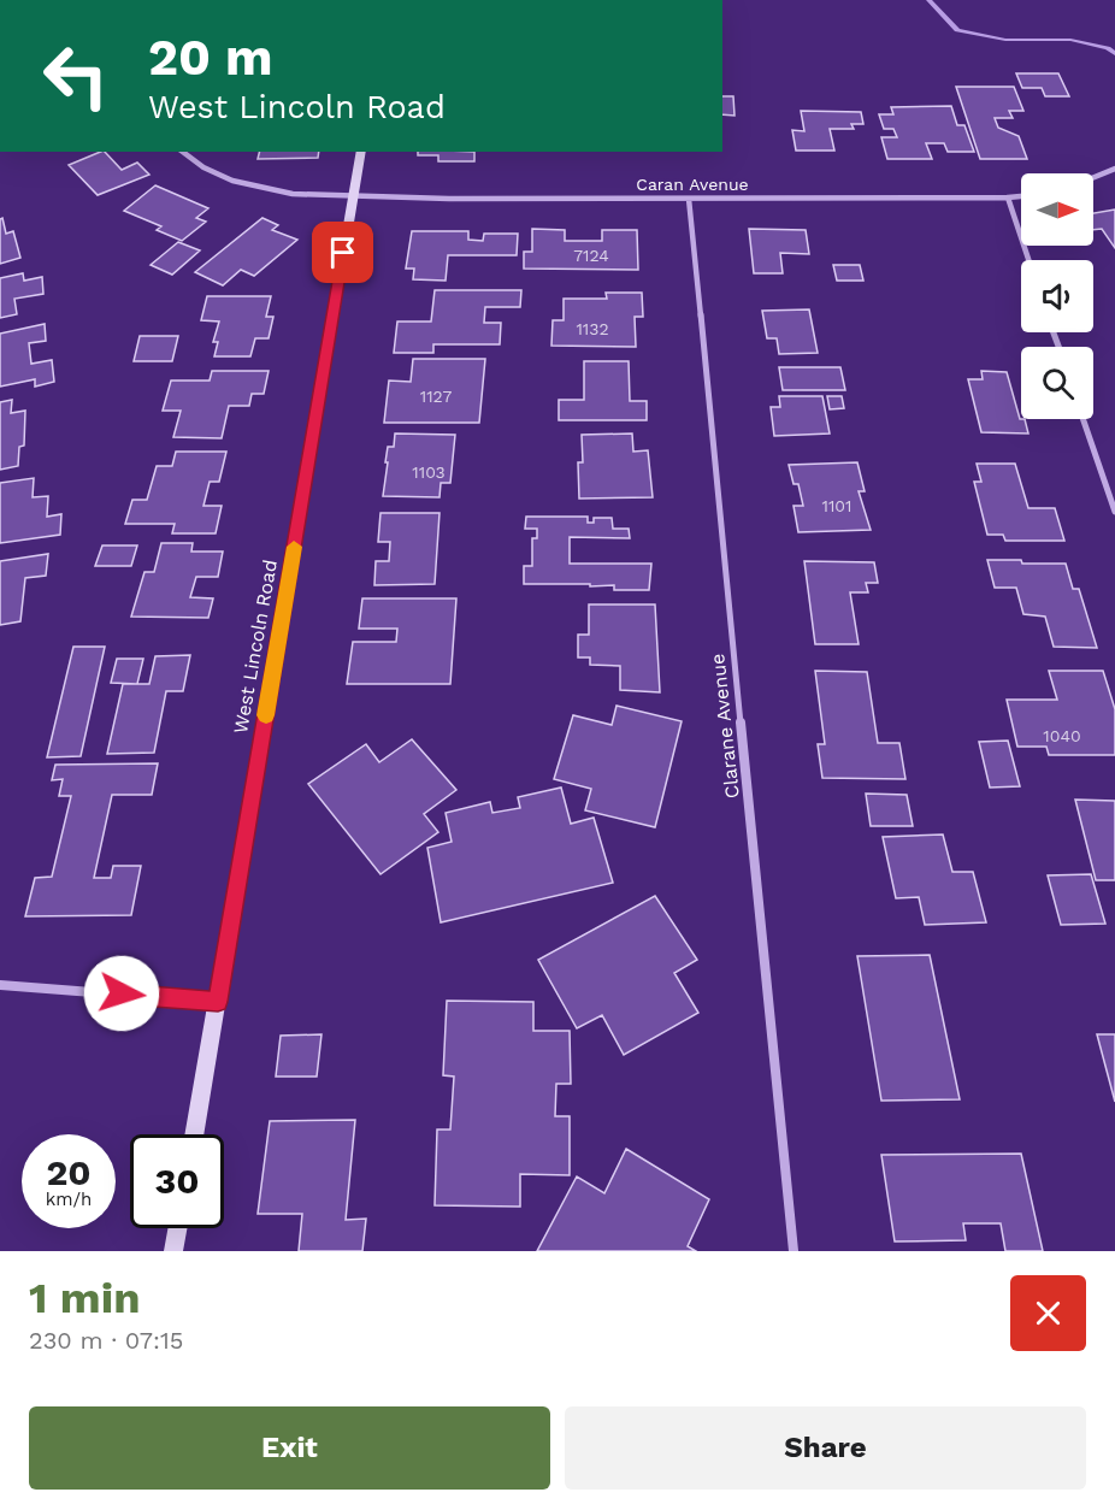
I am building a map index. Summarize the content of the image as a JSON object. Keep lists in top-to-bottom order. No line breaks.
{"streets":{"street":["Caran Avenue","West Lincoln Road","Clarane Avenue"]},"crossings":[["Caran Avenue","West Lincoln Road"],["Caran Avenue","Clarane Avenue"]],"house_numbers":["7124","1132","1127","1103","1101","1040"],"north":"right","page":{"turn":["20 m","West Lincoln Road"],"speed":"20 km/h","limit":"30","heading":["1 min","230 m · 07:15"],"buttons":["Exit","Share"]}}
